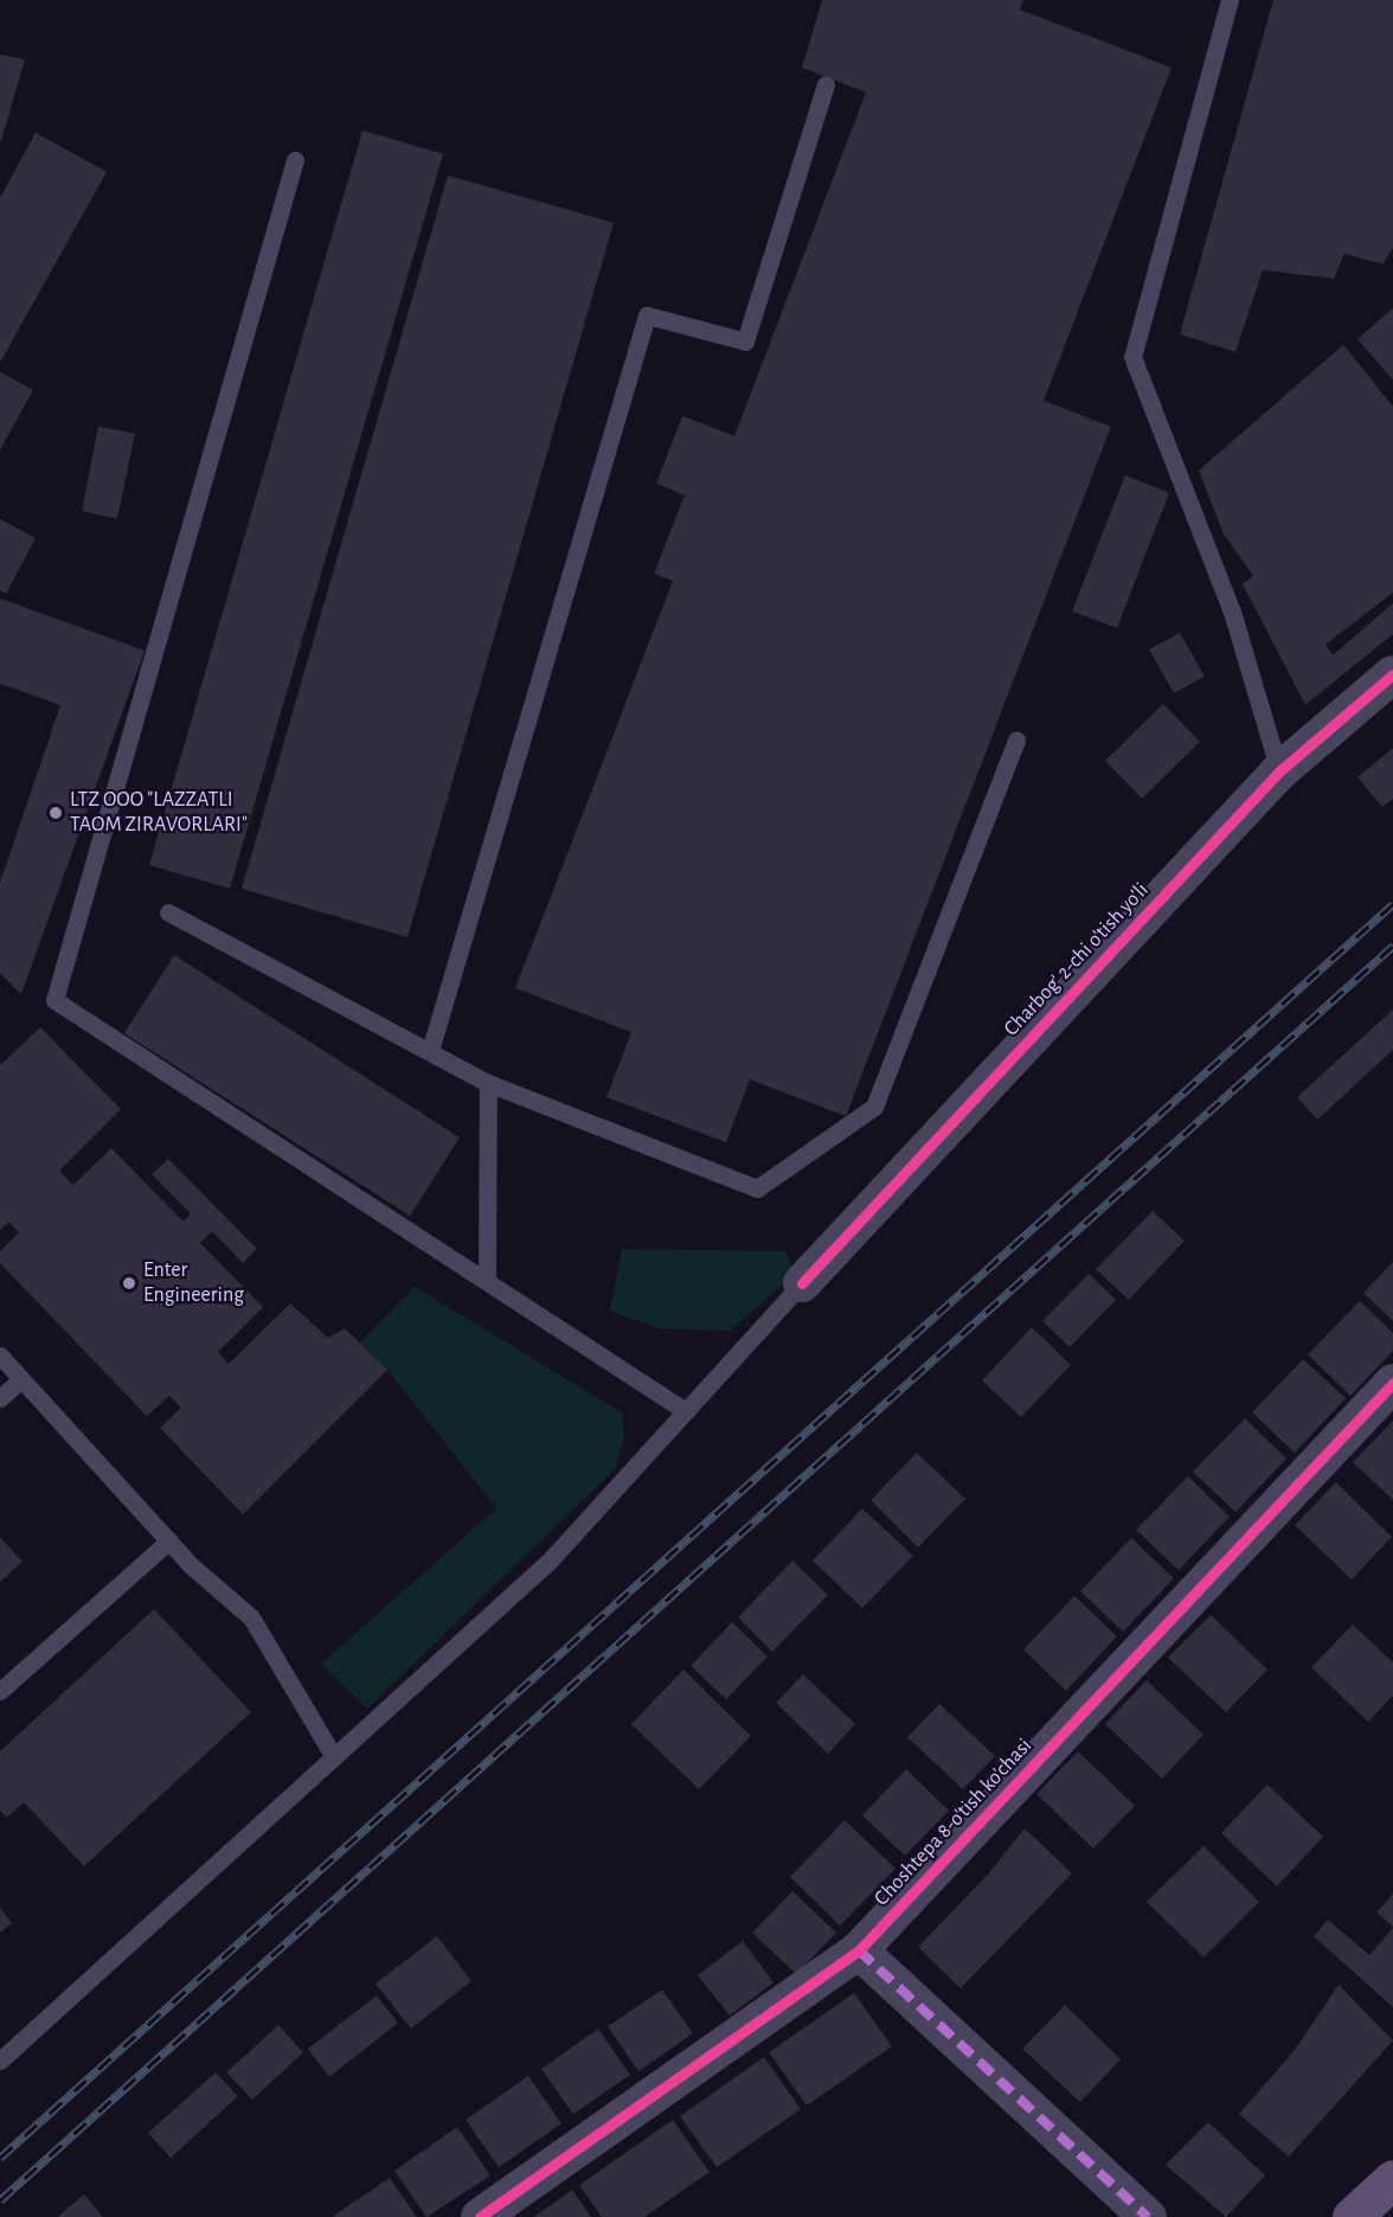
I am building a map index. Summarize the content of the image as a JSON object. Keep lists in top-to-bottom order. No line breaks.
{"streets":{"street":["Charbog' 2-chi o'tish yo'li","Choshtepa 8-o'tish ko'chasi"]},"places":["LTZ OOO \"LAZZATLI TAOM ZIRAVORLARI\"","Enter Engineering"]}
